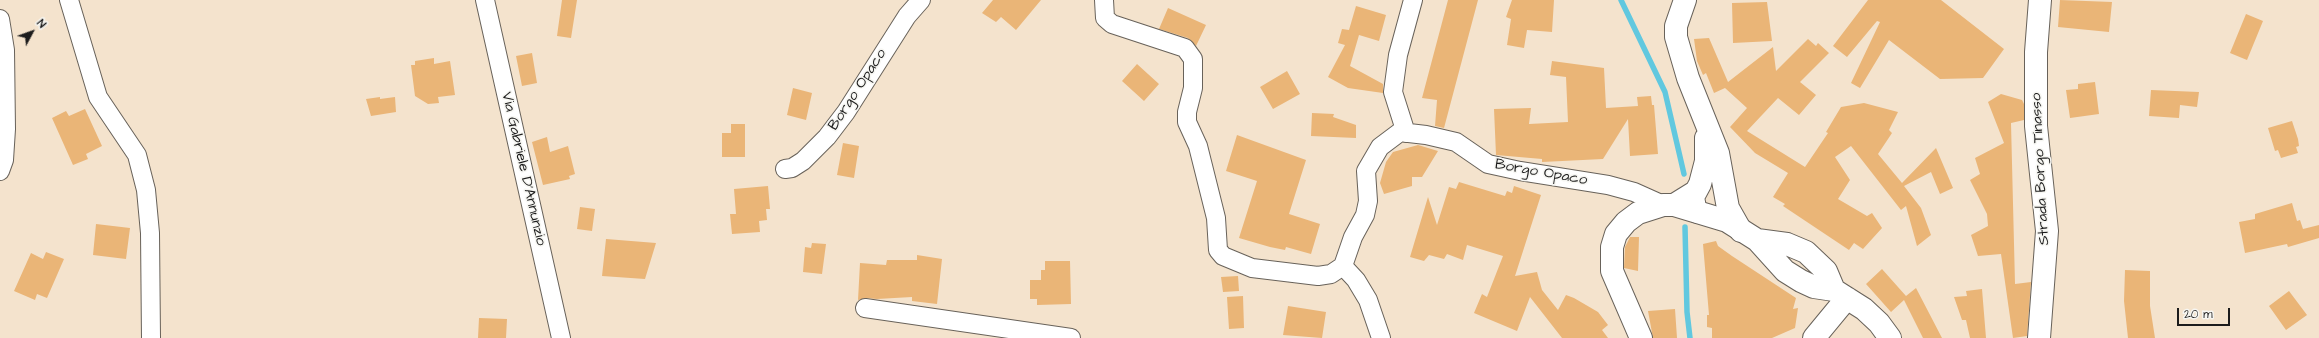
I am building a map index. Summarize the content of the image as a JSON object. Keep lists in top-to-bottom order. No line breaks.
{"streets":{"main road":["Strada Borgo Tinasso"],"street":["Borgo Opaco","Via Gabriele D'Annunzio"]},"scale_bar":"20 m","north":"top right"}
